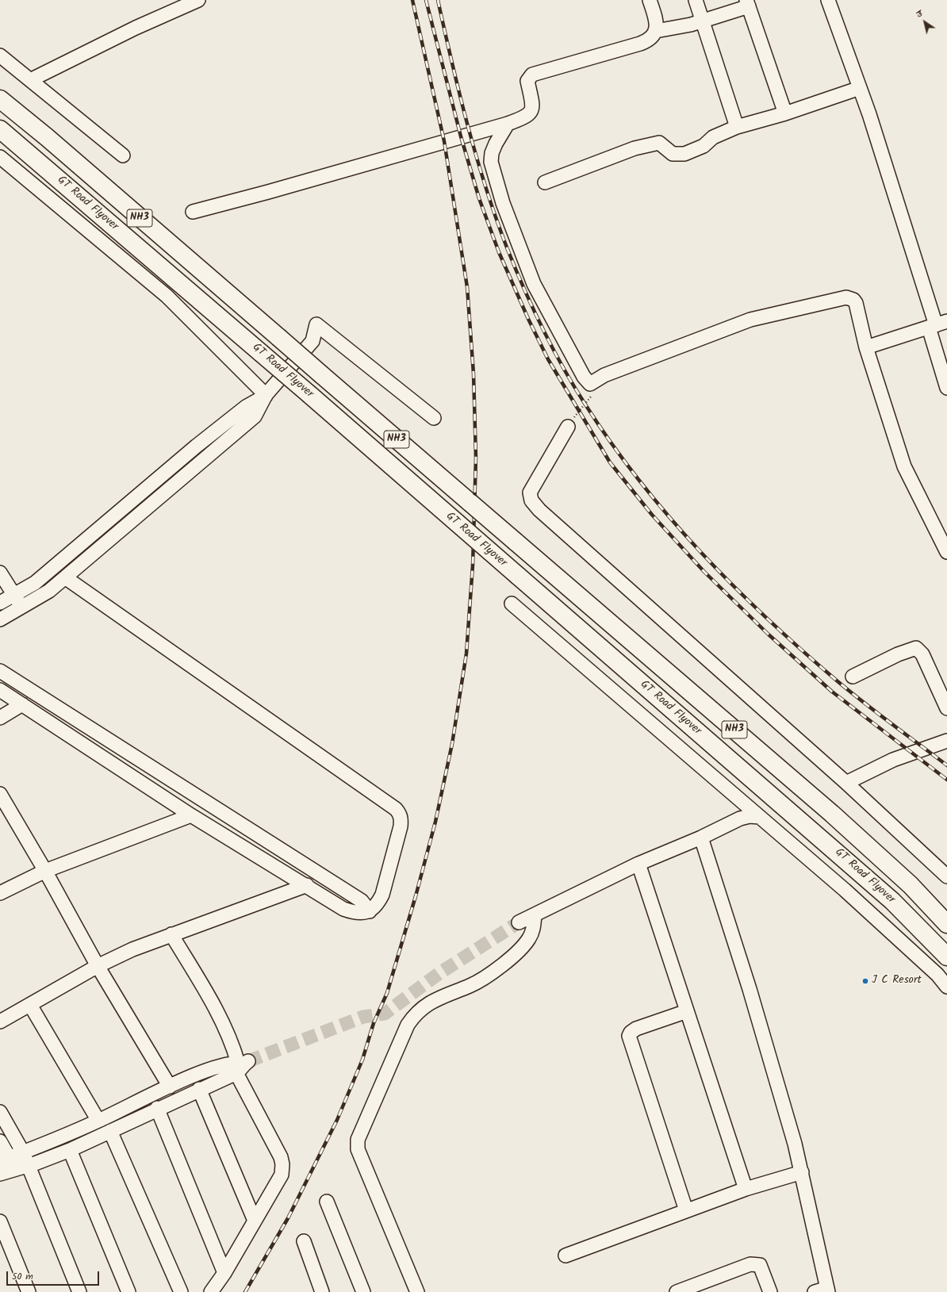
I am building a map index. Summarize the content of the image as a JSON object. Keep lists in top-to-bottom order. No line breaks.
{"streets":{"highway":["GT Road Flyover","NH3"]},"places":["J C Resort"],"scale_bar":"50 m","north":"top left"}
